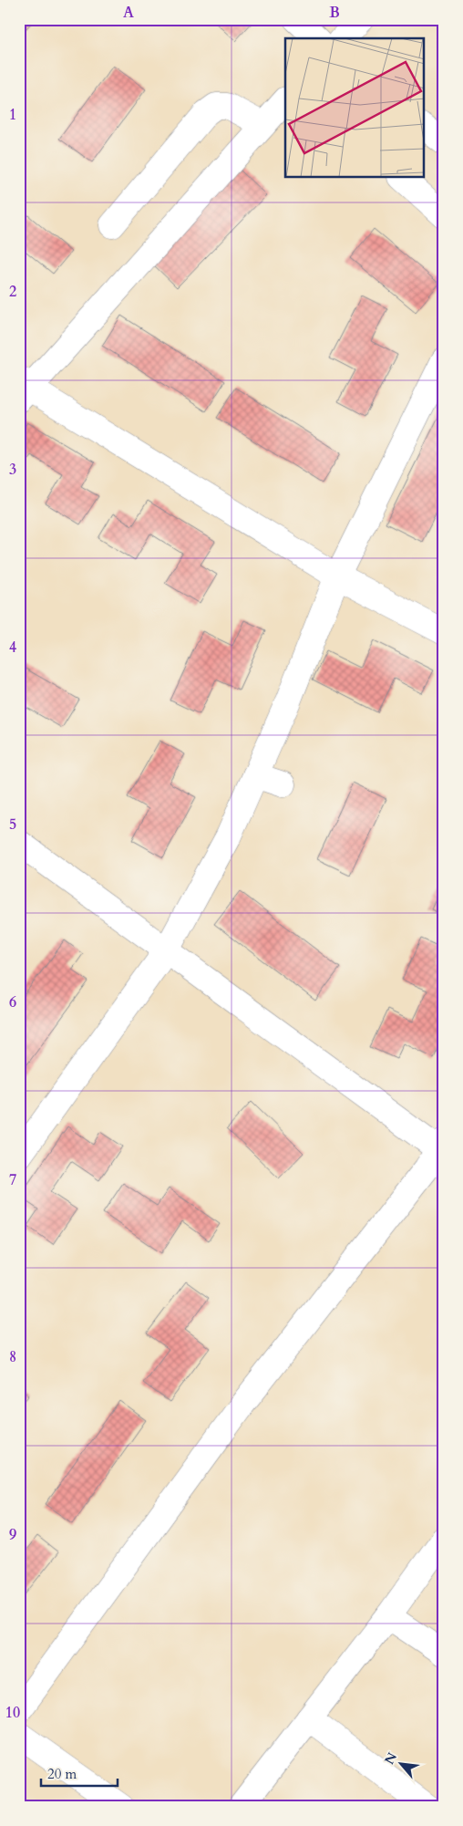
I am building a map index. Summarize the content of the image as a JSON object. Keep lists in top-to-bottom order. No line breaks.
{"scale_bar":"20 m","north":"top left","grid":{"columns":["A","B"],"rows":["1","2","3","4","5","6","7","8","9","10"]}}
